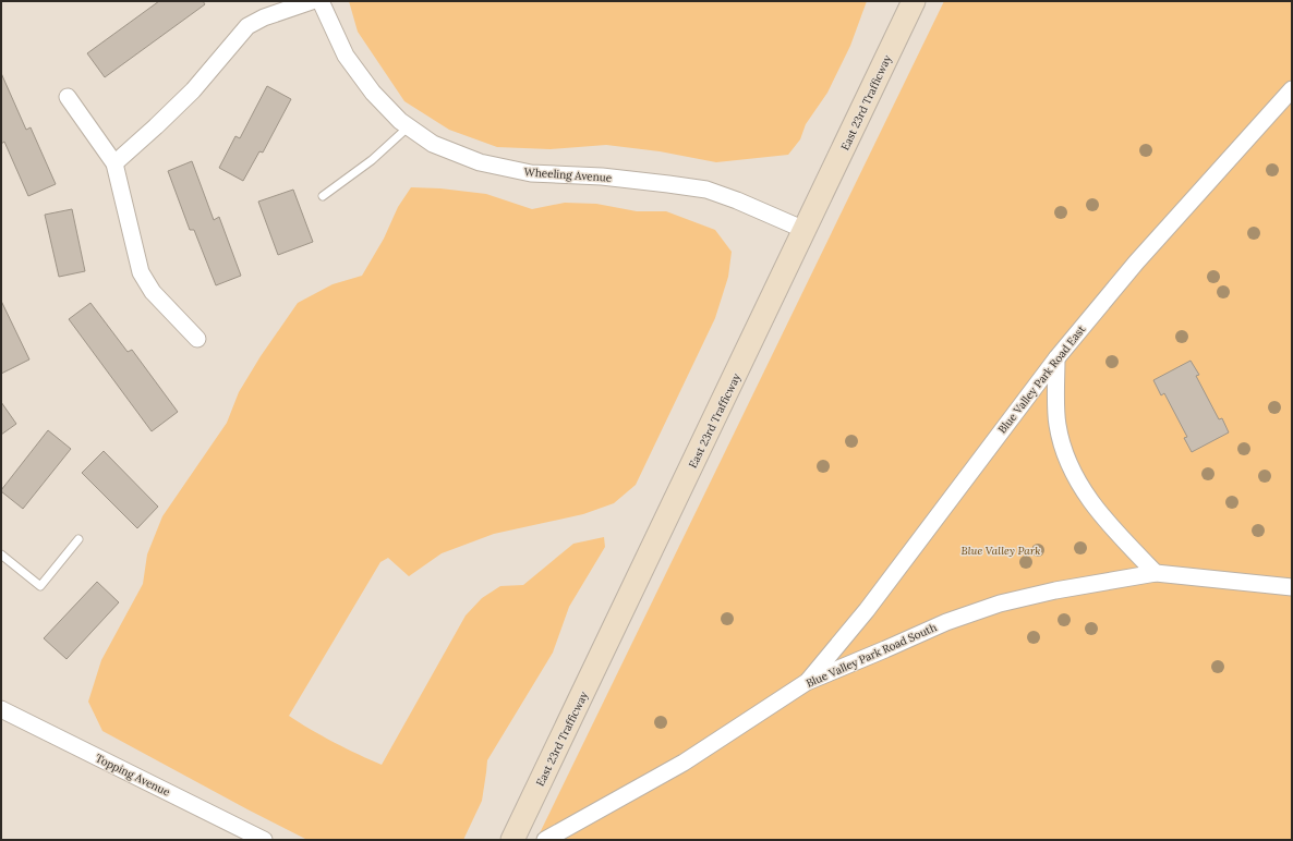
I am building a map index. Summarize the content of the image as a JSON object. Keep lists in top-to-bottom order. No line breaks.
{"streets":{"main road":["East 23rd Trafficway"],"street":["Wheeling Avenue","Blue Valley Park Road East","Blue Valley Park Road South","Topping Avenue"]},"crossings":[["East 23rd Trafficway","Wheeling Avenue"],["Blue Valley Park Road East","Blue Valley Park Road South"]],"parks":["Blue Valley Park"]}
